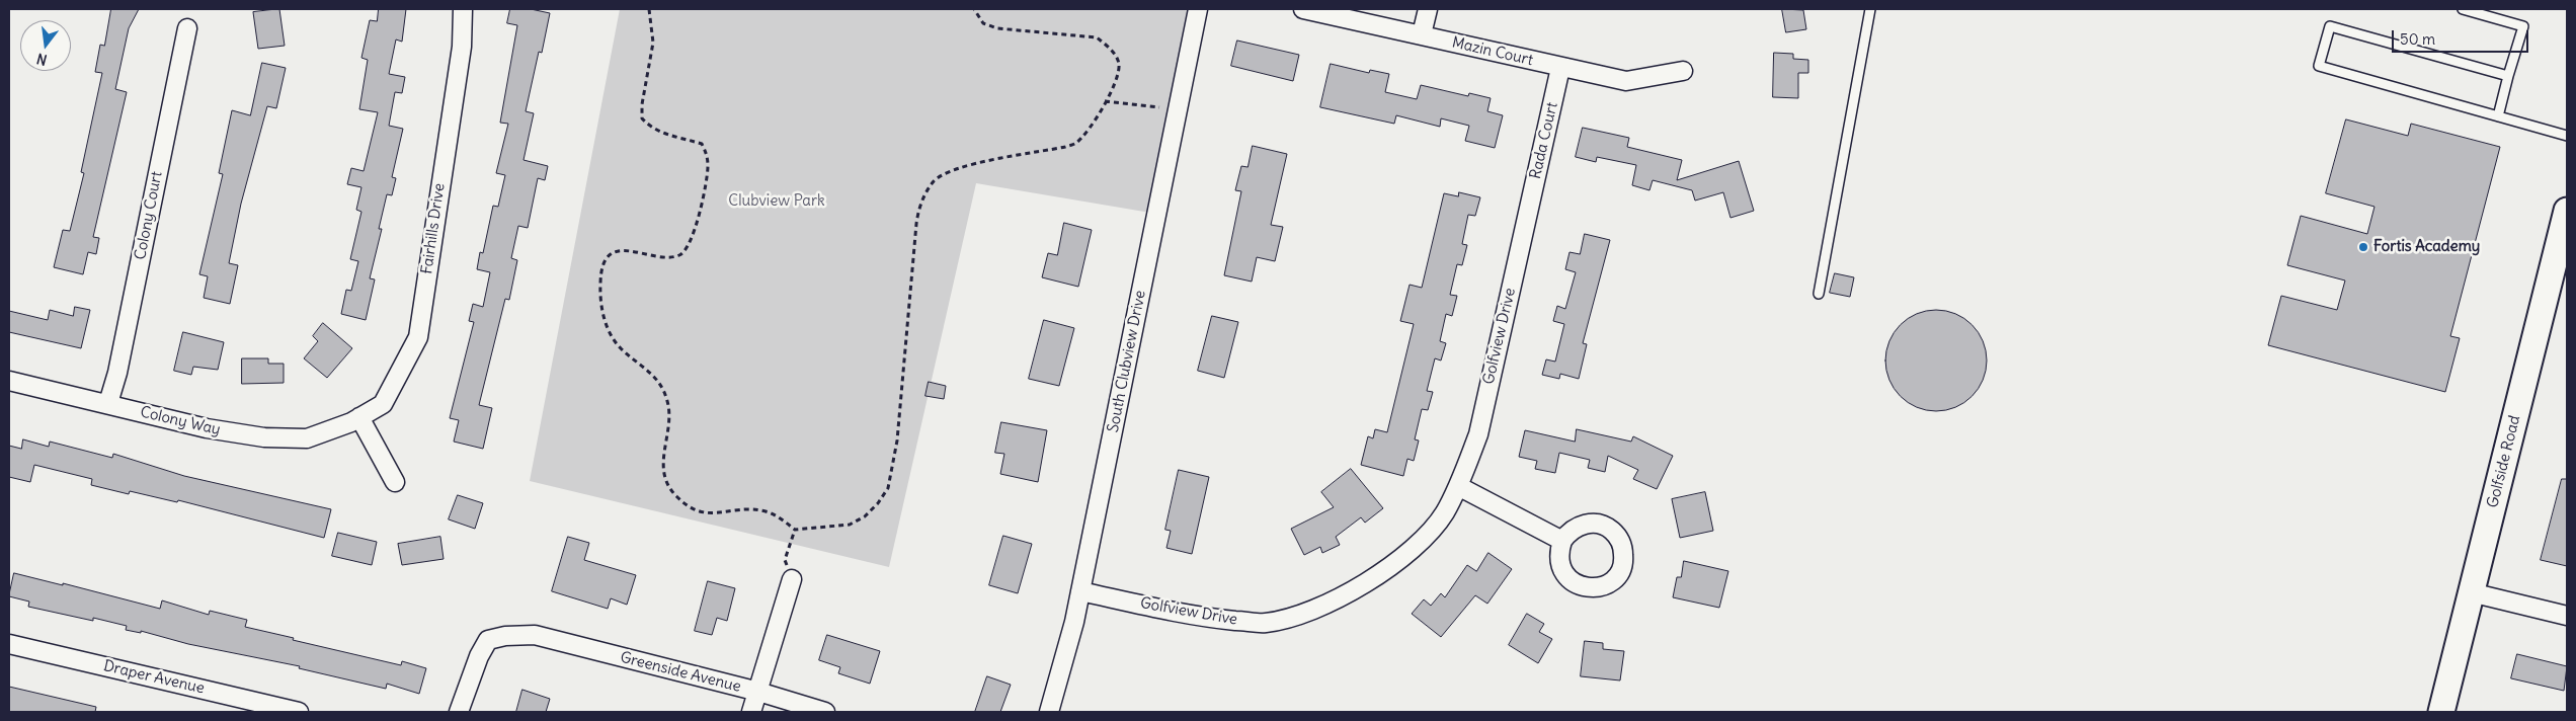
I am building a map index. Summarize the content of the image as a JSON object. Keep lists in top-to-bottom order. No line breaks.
{"streets":{"main road":["Golfside Road"],"street":["Mazin Court","Rada Court","Colony Court","Fairhills Drive","Golfview Drive","South Clubview Drive","Colony Way","Greenside Avenue","Draper Avenue"]},"crossings":[["Mazin Court","Rada Court"],["Rada Court","Golfview Drive"],["Colony Court","Colony Way"],["Fairhills Drive","Colony Way"],["Golfview Drive","South Clubview Drive"]],"parks":["Clubview Park"],"places":["Fortis Academy"],"scale_bar":"50 m","north":"bottom"}
